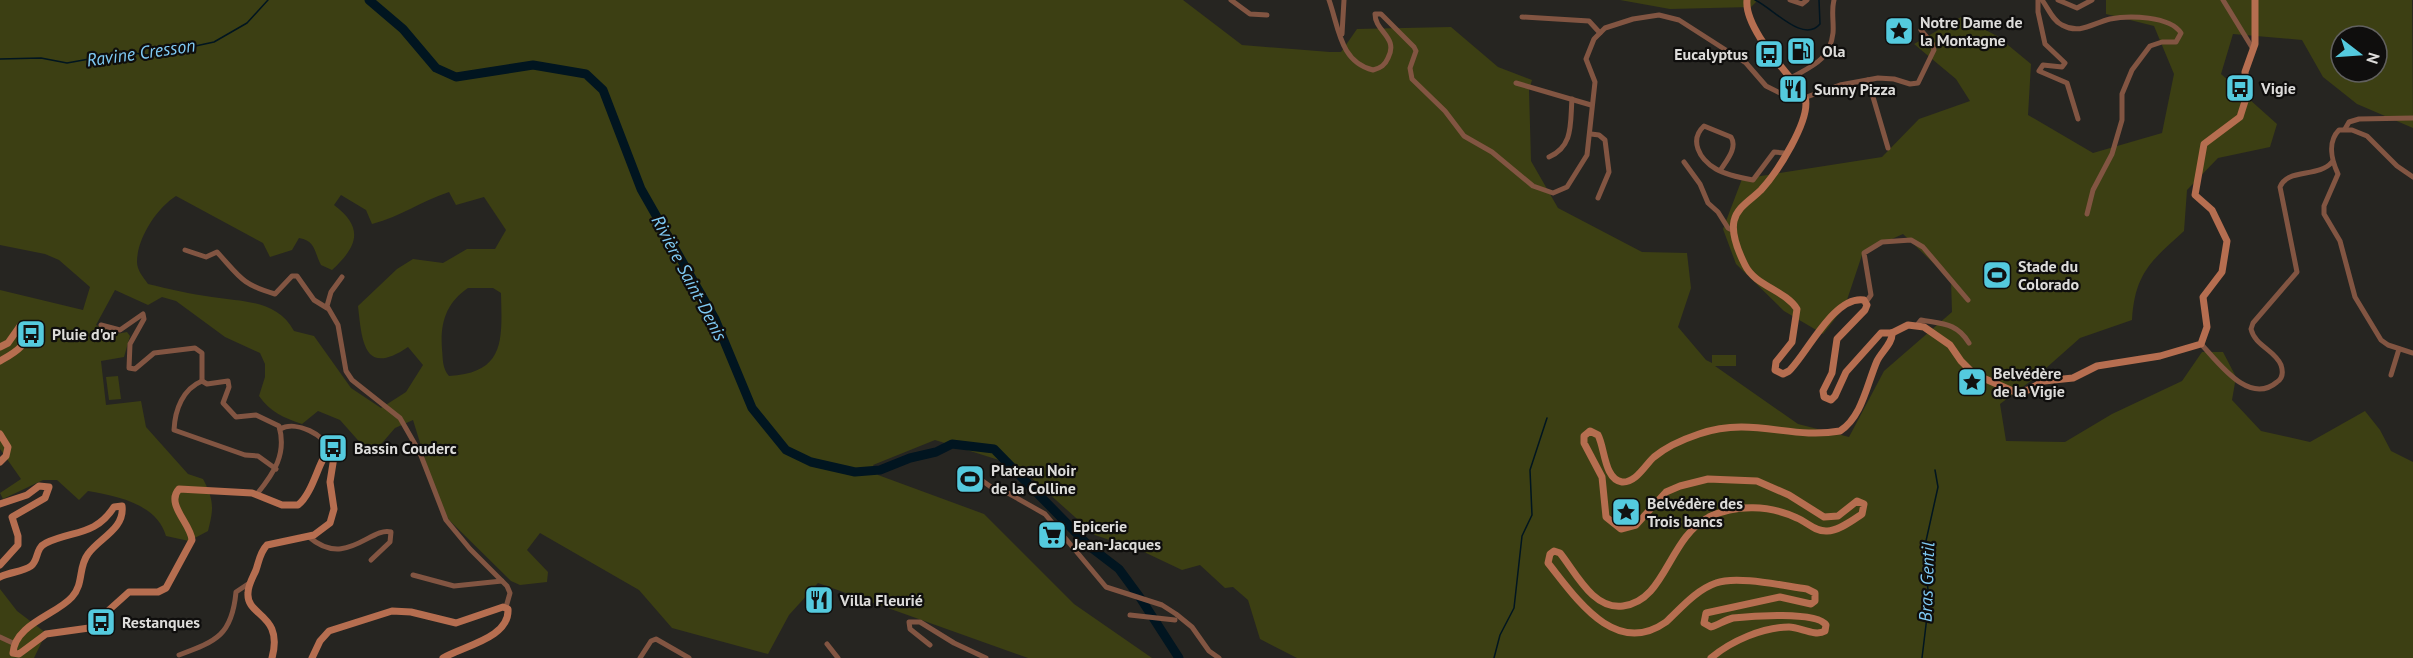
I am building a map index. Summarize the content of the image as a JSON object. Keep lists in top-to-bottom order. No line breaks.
{"water":["Ravine Cresson","Rivière Saint-Denis","Bras Gentil"],"places":{"place":["Notre Dame de la Montagne","Belvédère de la Vigie","Belvédère des Trois bancs"],"fuel station":["Ola"],"bus stop":["Eucalyptus","Vigie","Pluie d'or","Bassin Couderc","Restanques"],"restaurant":["Sunny Pizza","Villa Fleurié"],"sports":["Stade du Colorado","Plateau Noir de la Colline"],"supermarket":["Epicerie Jean-Jacques"]},"north":"right"}
